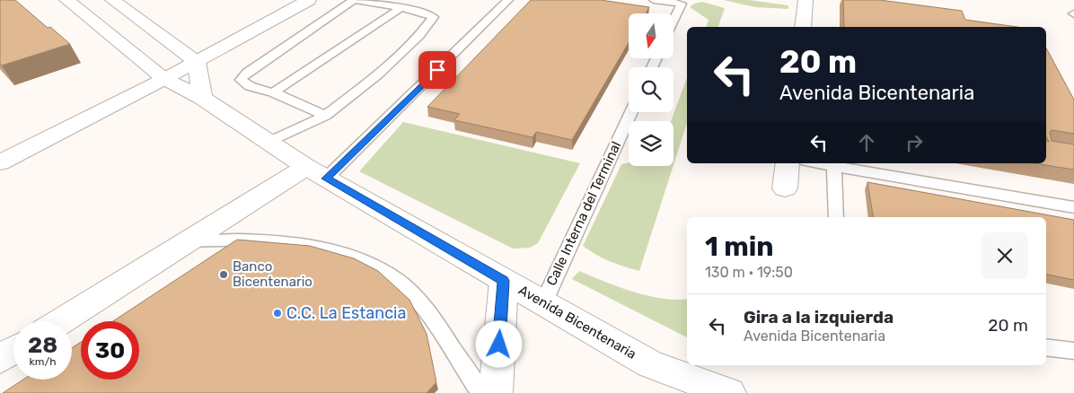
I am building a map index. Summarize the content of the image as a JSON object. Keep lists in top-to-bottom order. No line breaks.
{"streets":{"main road":["Avenida Bicentenaria"],"lane":["Calle Interna del Terminal"]},"crossings":[["Calle Interna del Terminal","Avenida Bicentenaria"]],"places":["Banco Bicentenario","C.C. La Estancia"],"north":"bottom","page":{"turn":["20 m","Avenida Bicentenaria"],"heading":["1 min","130 m · 19:50"],"list":[{"name":"Gira a la izquierda","note":"Avenida Bicentenaria","value":"20 m"}],"speed":"28 km/h","limit":"30"}}
